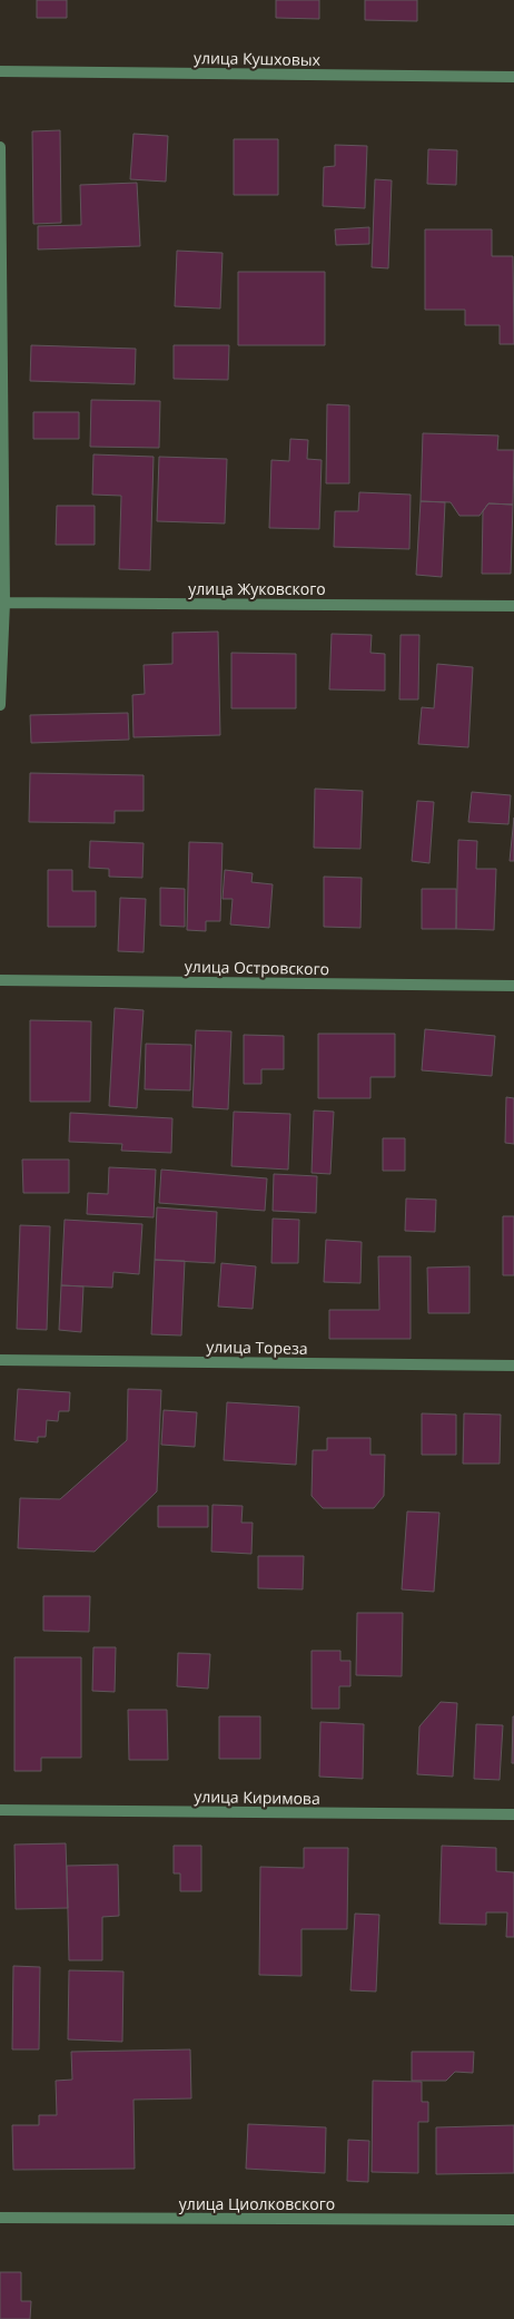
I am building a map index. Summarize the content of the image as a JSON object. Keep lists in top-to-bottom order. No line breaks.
{"streets":{"street":["улица Кушховых","улица Жуковского","улица Островского","улица Тореза","улица Киримова","улица Циолковского"]}}
